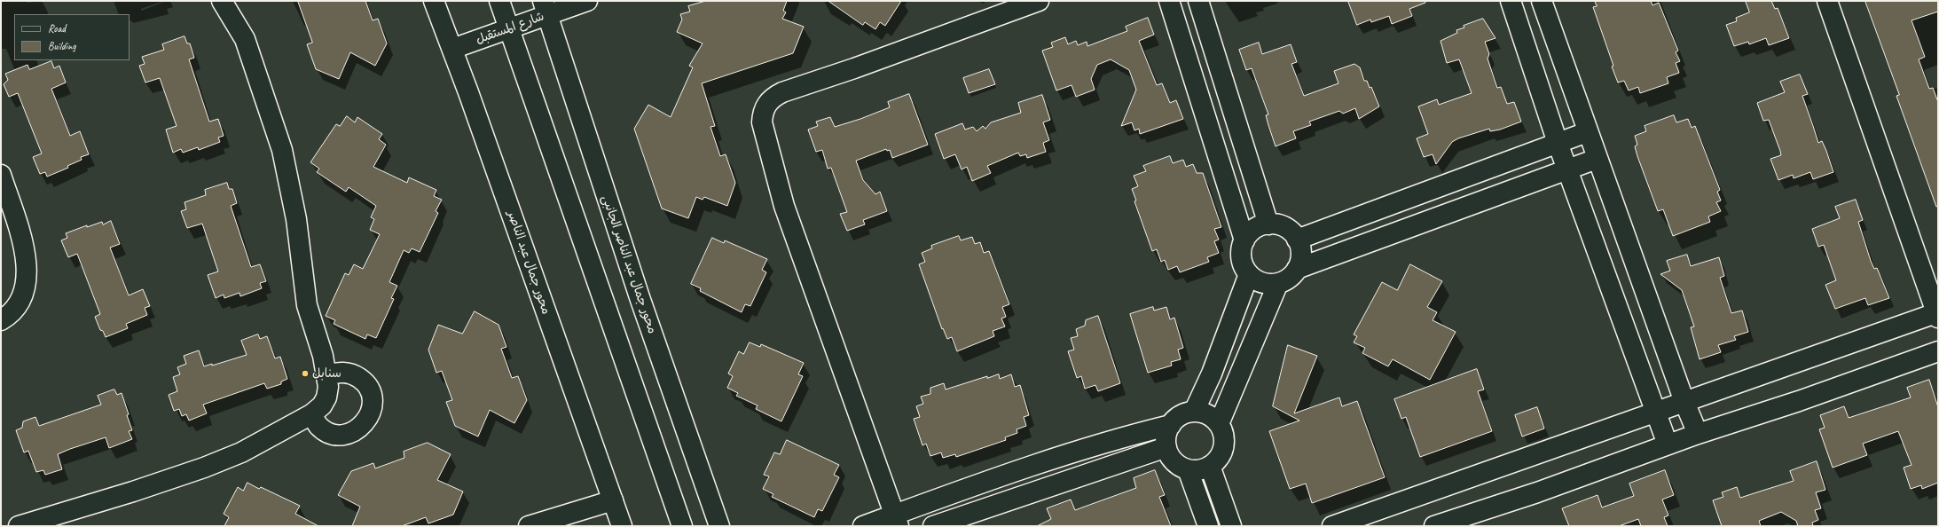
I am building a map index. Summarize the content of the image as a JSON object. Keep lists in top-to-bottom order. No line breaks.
{"streets":{"street":["شارع المستقبل","محور جمال عبد الناصر","محور جمال عبد الناصر الجانبى"]},"crossings":[["شارع المستقبل","محور جمال عبد الناصر"],["شارع المستقبل","محور جمال عبد الناصر الجانبى"]],"places":["سنابل"],"legend":["Road","Building"]}
